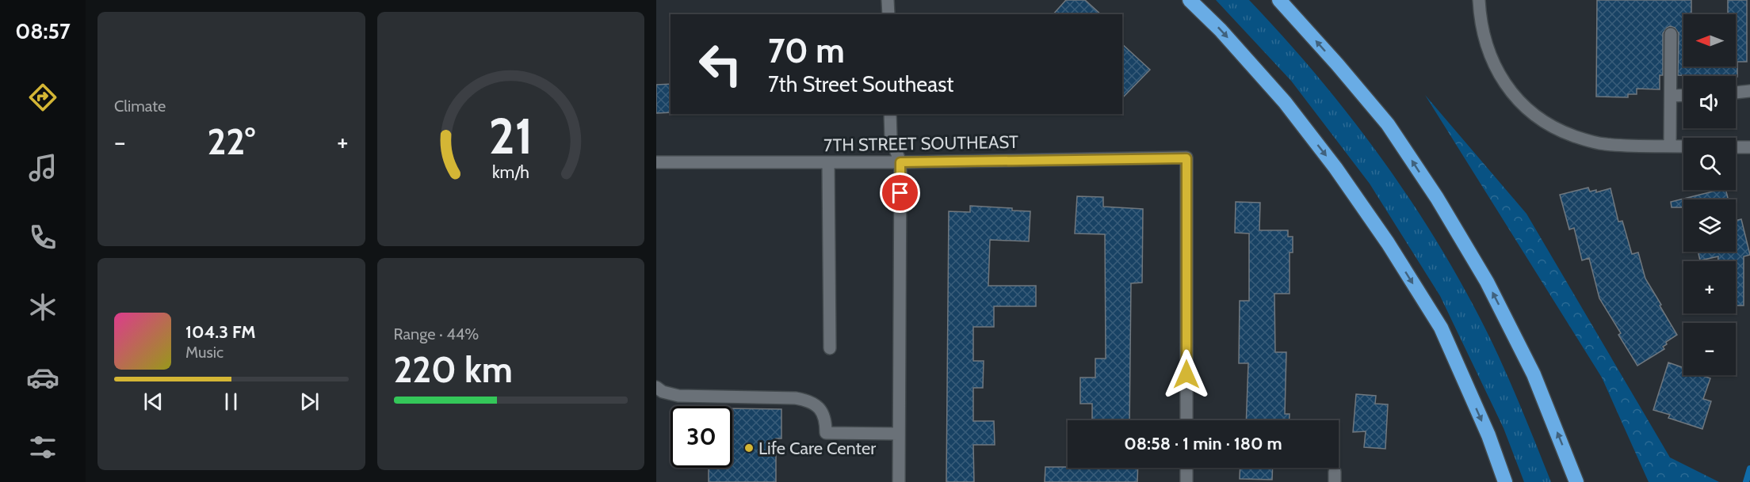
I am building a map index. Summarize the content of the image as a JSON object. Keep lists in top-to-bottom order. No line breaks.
{"streets":{"street":["7TH STREET SOUTHEAST"]},"places":["Life Care Center"],"north":"left","page":{"tabs":"08:57","tile":["Climate",["Range · 44%","220 km"]],"map_buttons":["+","−"],"turn":["70 m","7th Street Southeast"],"heat":["−","22°","+"],"song":["104.3 FM","Music"],"limit":"30","trip":"08:58 · 1 min · 180 m","gauge":["21","km/h"]}}
